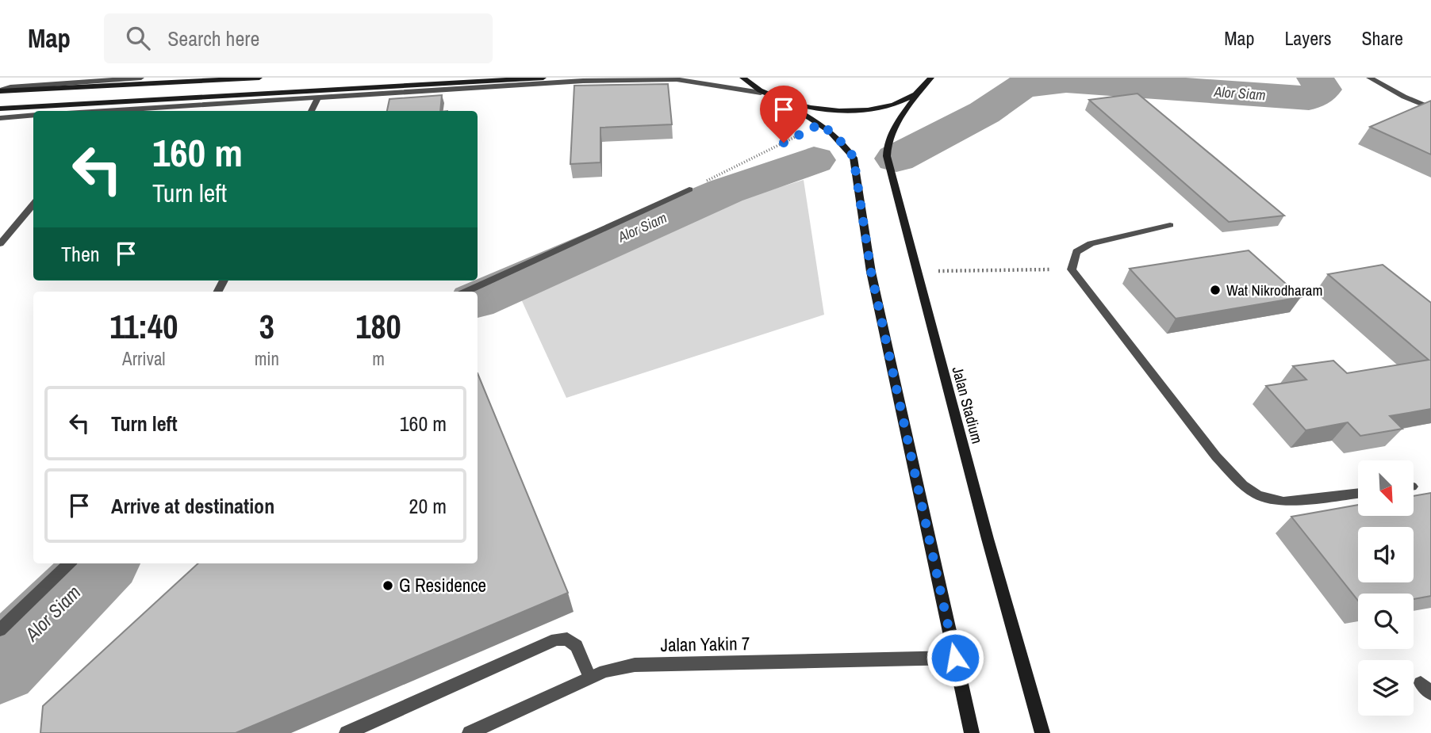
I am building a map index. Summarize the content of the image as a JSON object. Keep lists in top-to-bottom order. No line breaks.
{"streets":{"main road":["Jalan Stadium"],"street":["Jalan Yakin 7"]},"water":["Alor Siam"],"places":["Wat Nikrodharam","G Residence"],"north":"bottom right","page":{"header":"Map","search":"Search here","nav":["Map","Layers","Share"],"turn":["160 m","Turn left"],"then":"Then","eta":["11:40","Arrival","3","min","180","m"],"list":[{"name":"Turn left","value":"160 m"},{"name":"Arrive at destination","value":"20 m"}]}}
